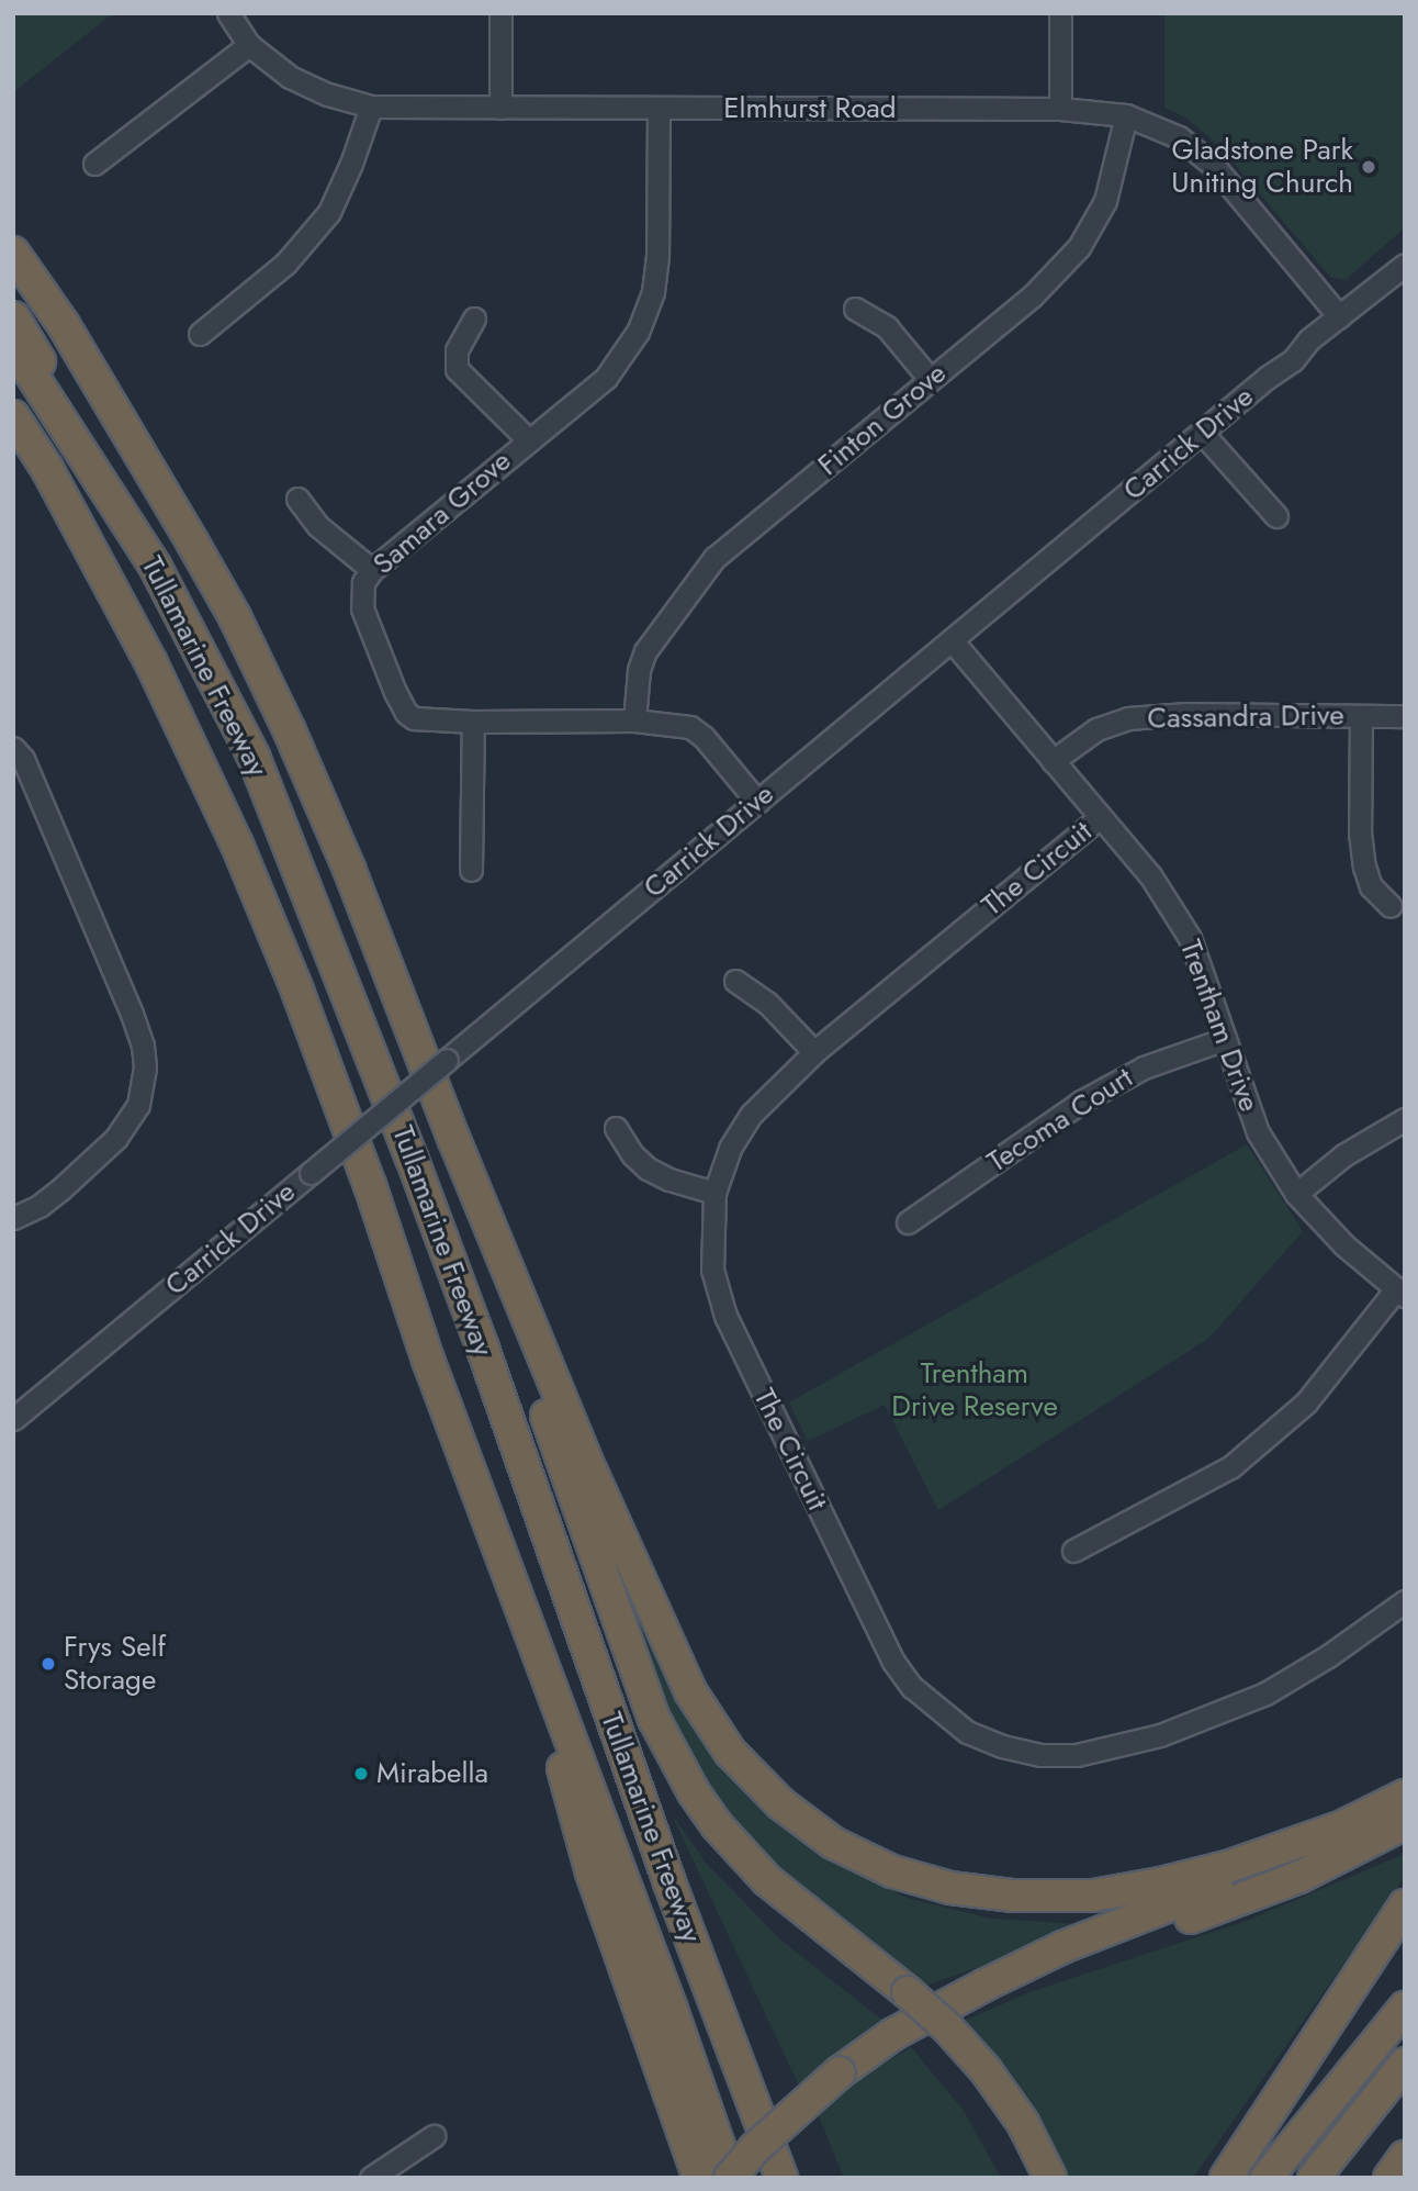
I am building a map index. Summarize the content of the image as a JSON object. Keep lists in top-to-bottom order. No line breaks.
{"streets":{"highway":["Tullamarine Freeway"],"street":["Elmhurst Road","Finton Grove","Carrick Drive","Samara Grove","Cassandra Drive","The Circuit","Trentham Drive","Tecoma Court"]},"crossings":[["Elmhurst Road","Finton Grove"],["Elmhurst Road","Carrick Drive"],["Elmhurst Road","Samara Grove"],["Finton Grove","Samara Grove"],["Carrick Drive","Samara Grove"],["Carrick Drive","Trentham Drive"],["Cassandra Drive","Trentham Drive"],["The Circuit","Trentham Drive"],["Trentham Drive","Tecoma Court"]],"parks":["Trentham Drive Reserve"],"places":["Gladstone Park Uniting Church","Frys Self Storage","Mirabella"]}
